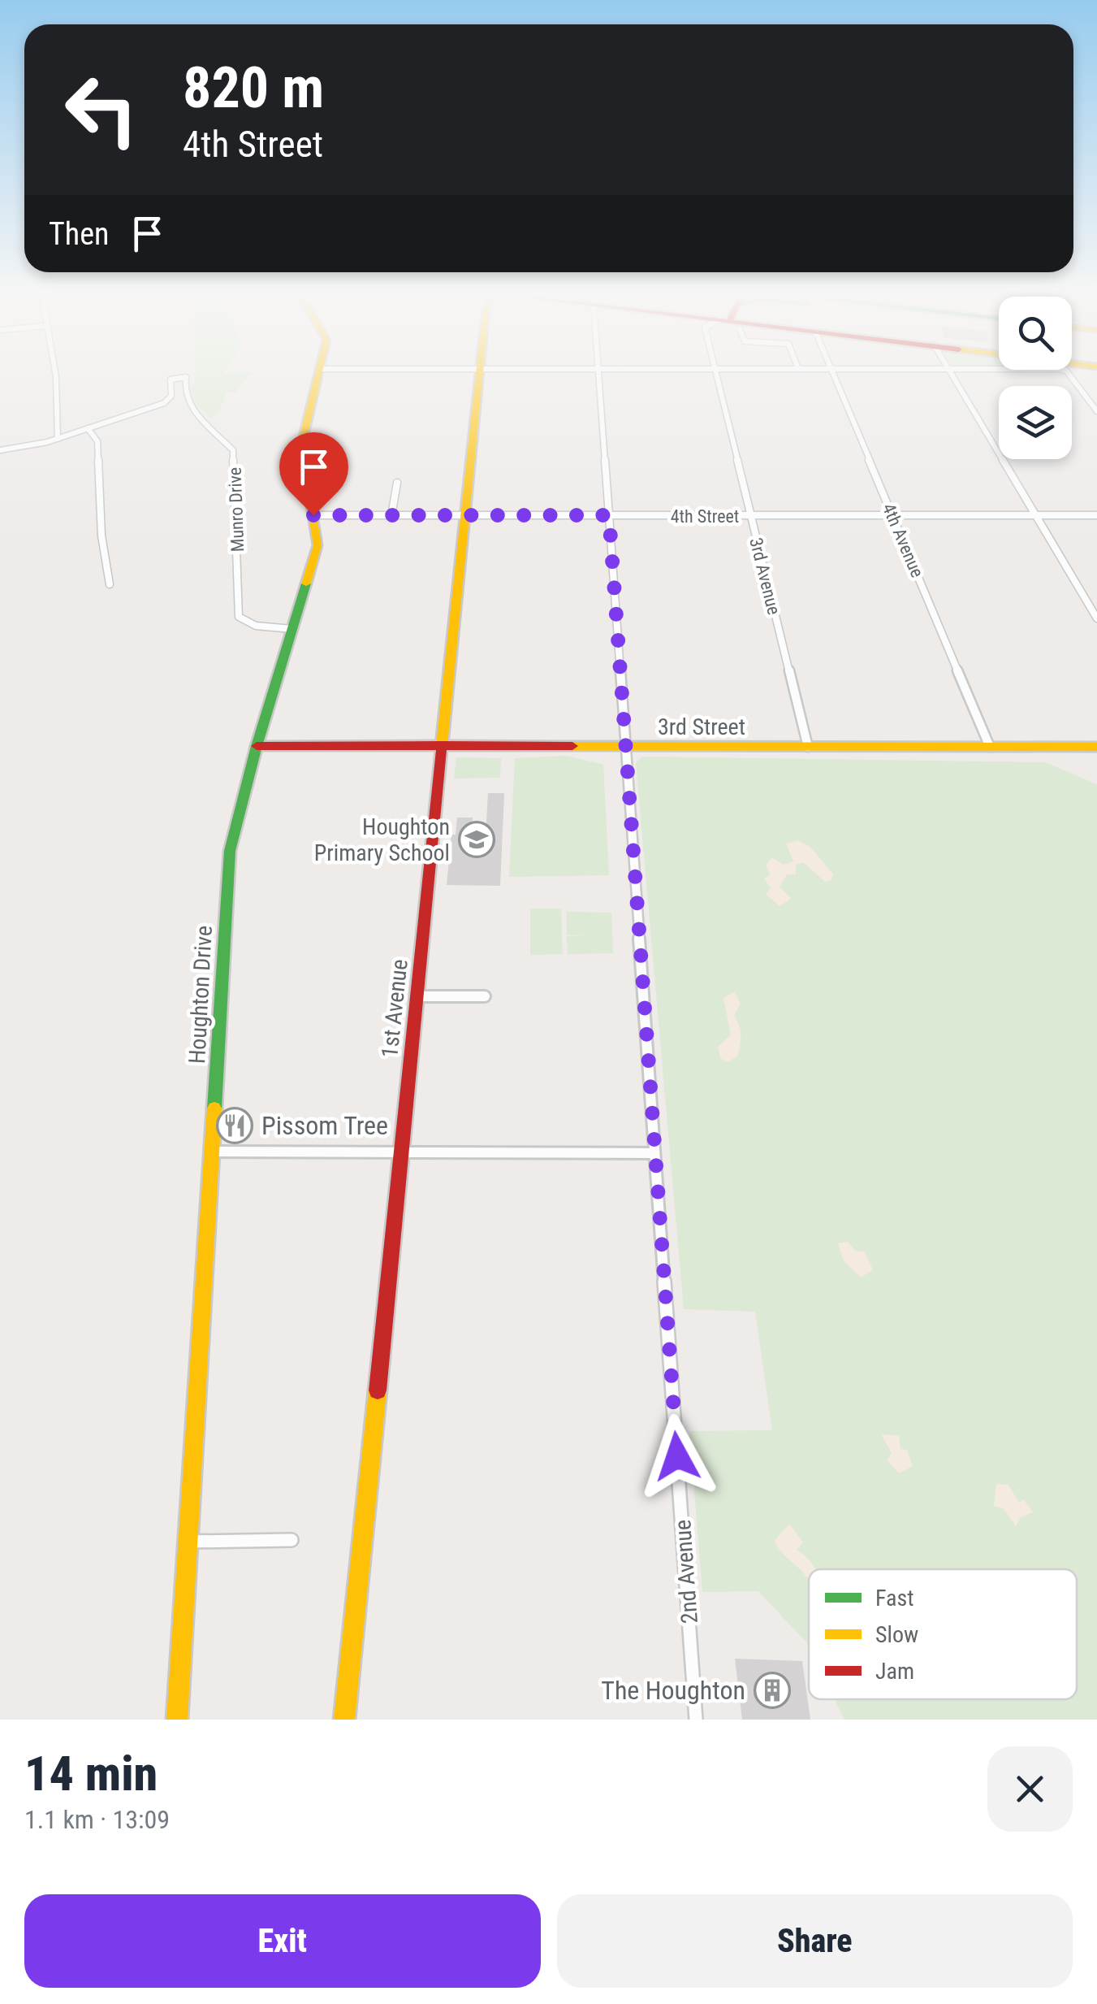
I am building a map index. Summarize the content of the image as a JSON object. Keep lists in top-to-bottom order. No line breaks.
{"streets":{"main road":["3rd Street","Houghton Drive","1st Avenue"],"street":["Munro Drive","4th Street","4th Avenue","3rd Avenue","2nd Avenue"]},"crossings":[["Munro Drive","Houghton Drive"],["4th Street","4th Avenue"],["4th Street","3rd Avenue"],["4th Street","Houghton Drive"],["4th Street","1st Avenue"],["4th Street","2nd Avenue"],["4th Avenue","3rd Street"],["3rd Avenue","3rd Street"],["3rd Street","Houghton Drive"],["3rd Street","1st Avenue"],["3rd Street","2nd Avenue"]],"places":{"school or university":["Houghton Primary School"],"restaurant":["Pissom Tree"],"building":["The Houghton"]},"legend":["Fast","Slow","Jam"],"page":{"turn":["820 m","4th Street"],"then":"Then","heading":["14 min","1.1 km · 13:09"],"buttons":["Exit","Share"]}}
